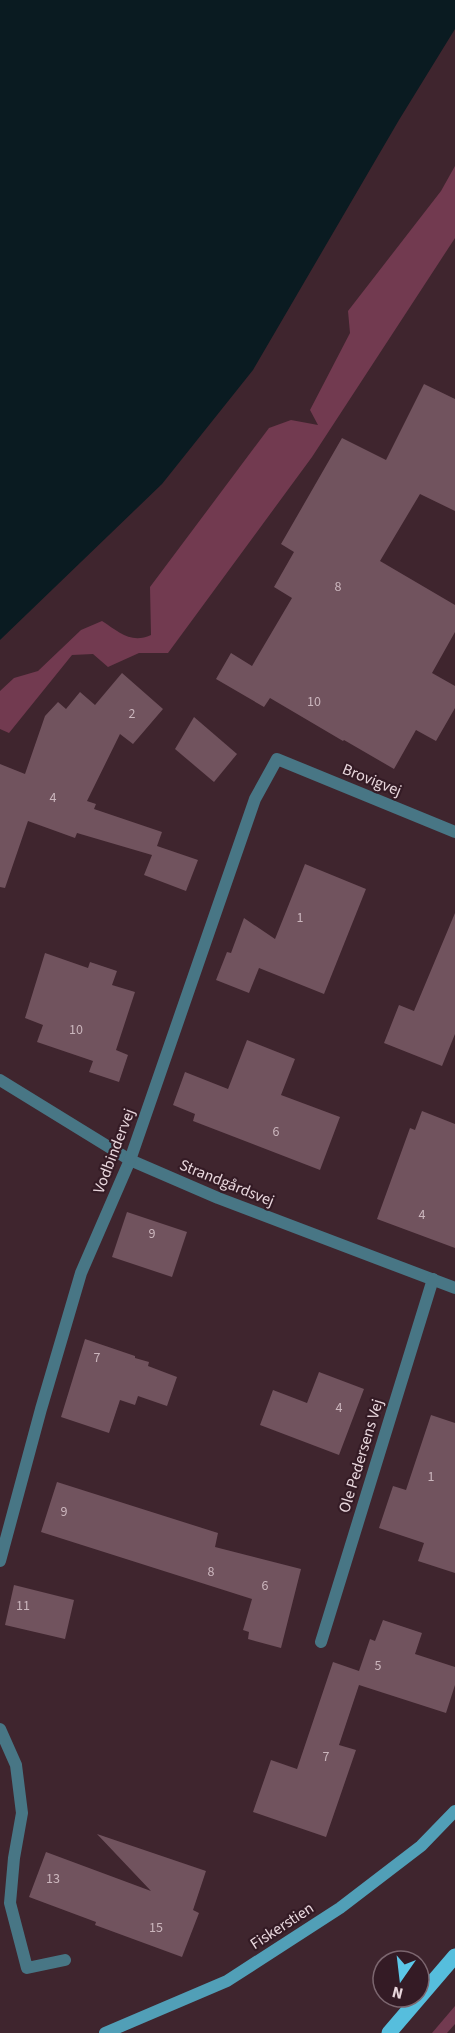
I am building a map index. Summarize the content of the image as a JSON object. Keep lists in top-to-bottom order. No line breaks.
{"streets":{"street":["Brovigvej","Vodbindervej","Strandgårdsvej","Ole Pedersens Vej","Fiskerstien"]},"crossings":[["Brovigvej","Vodbindervej"],["Vodbindervej","Strandgårdsvej"],["Strandgårdsvej","Ole Pedersens Vej"]],"house_numbers":["8","10","2","4","1","10","6","4","9","7","4","1","9","8","6","11","5","7","13","15"],"north":"bottom"}
